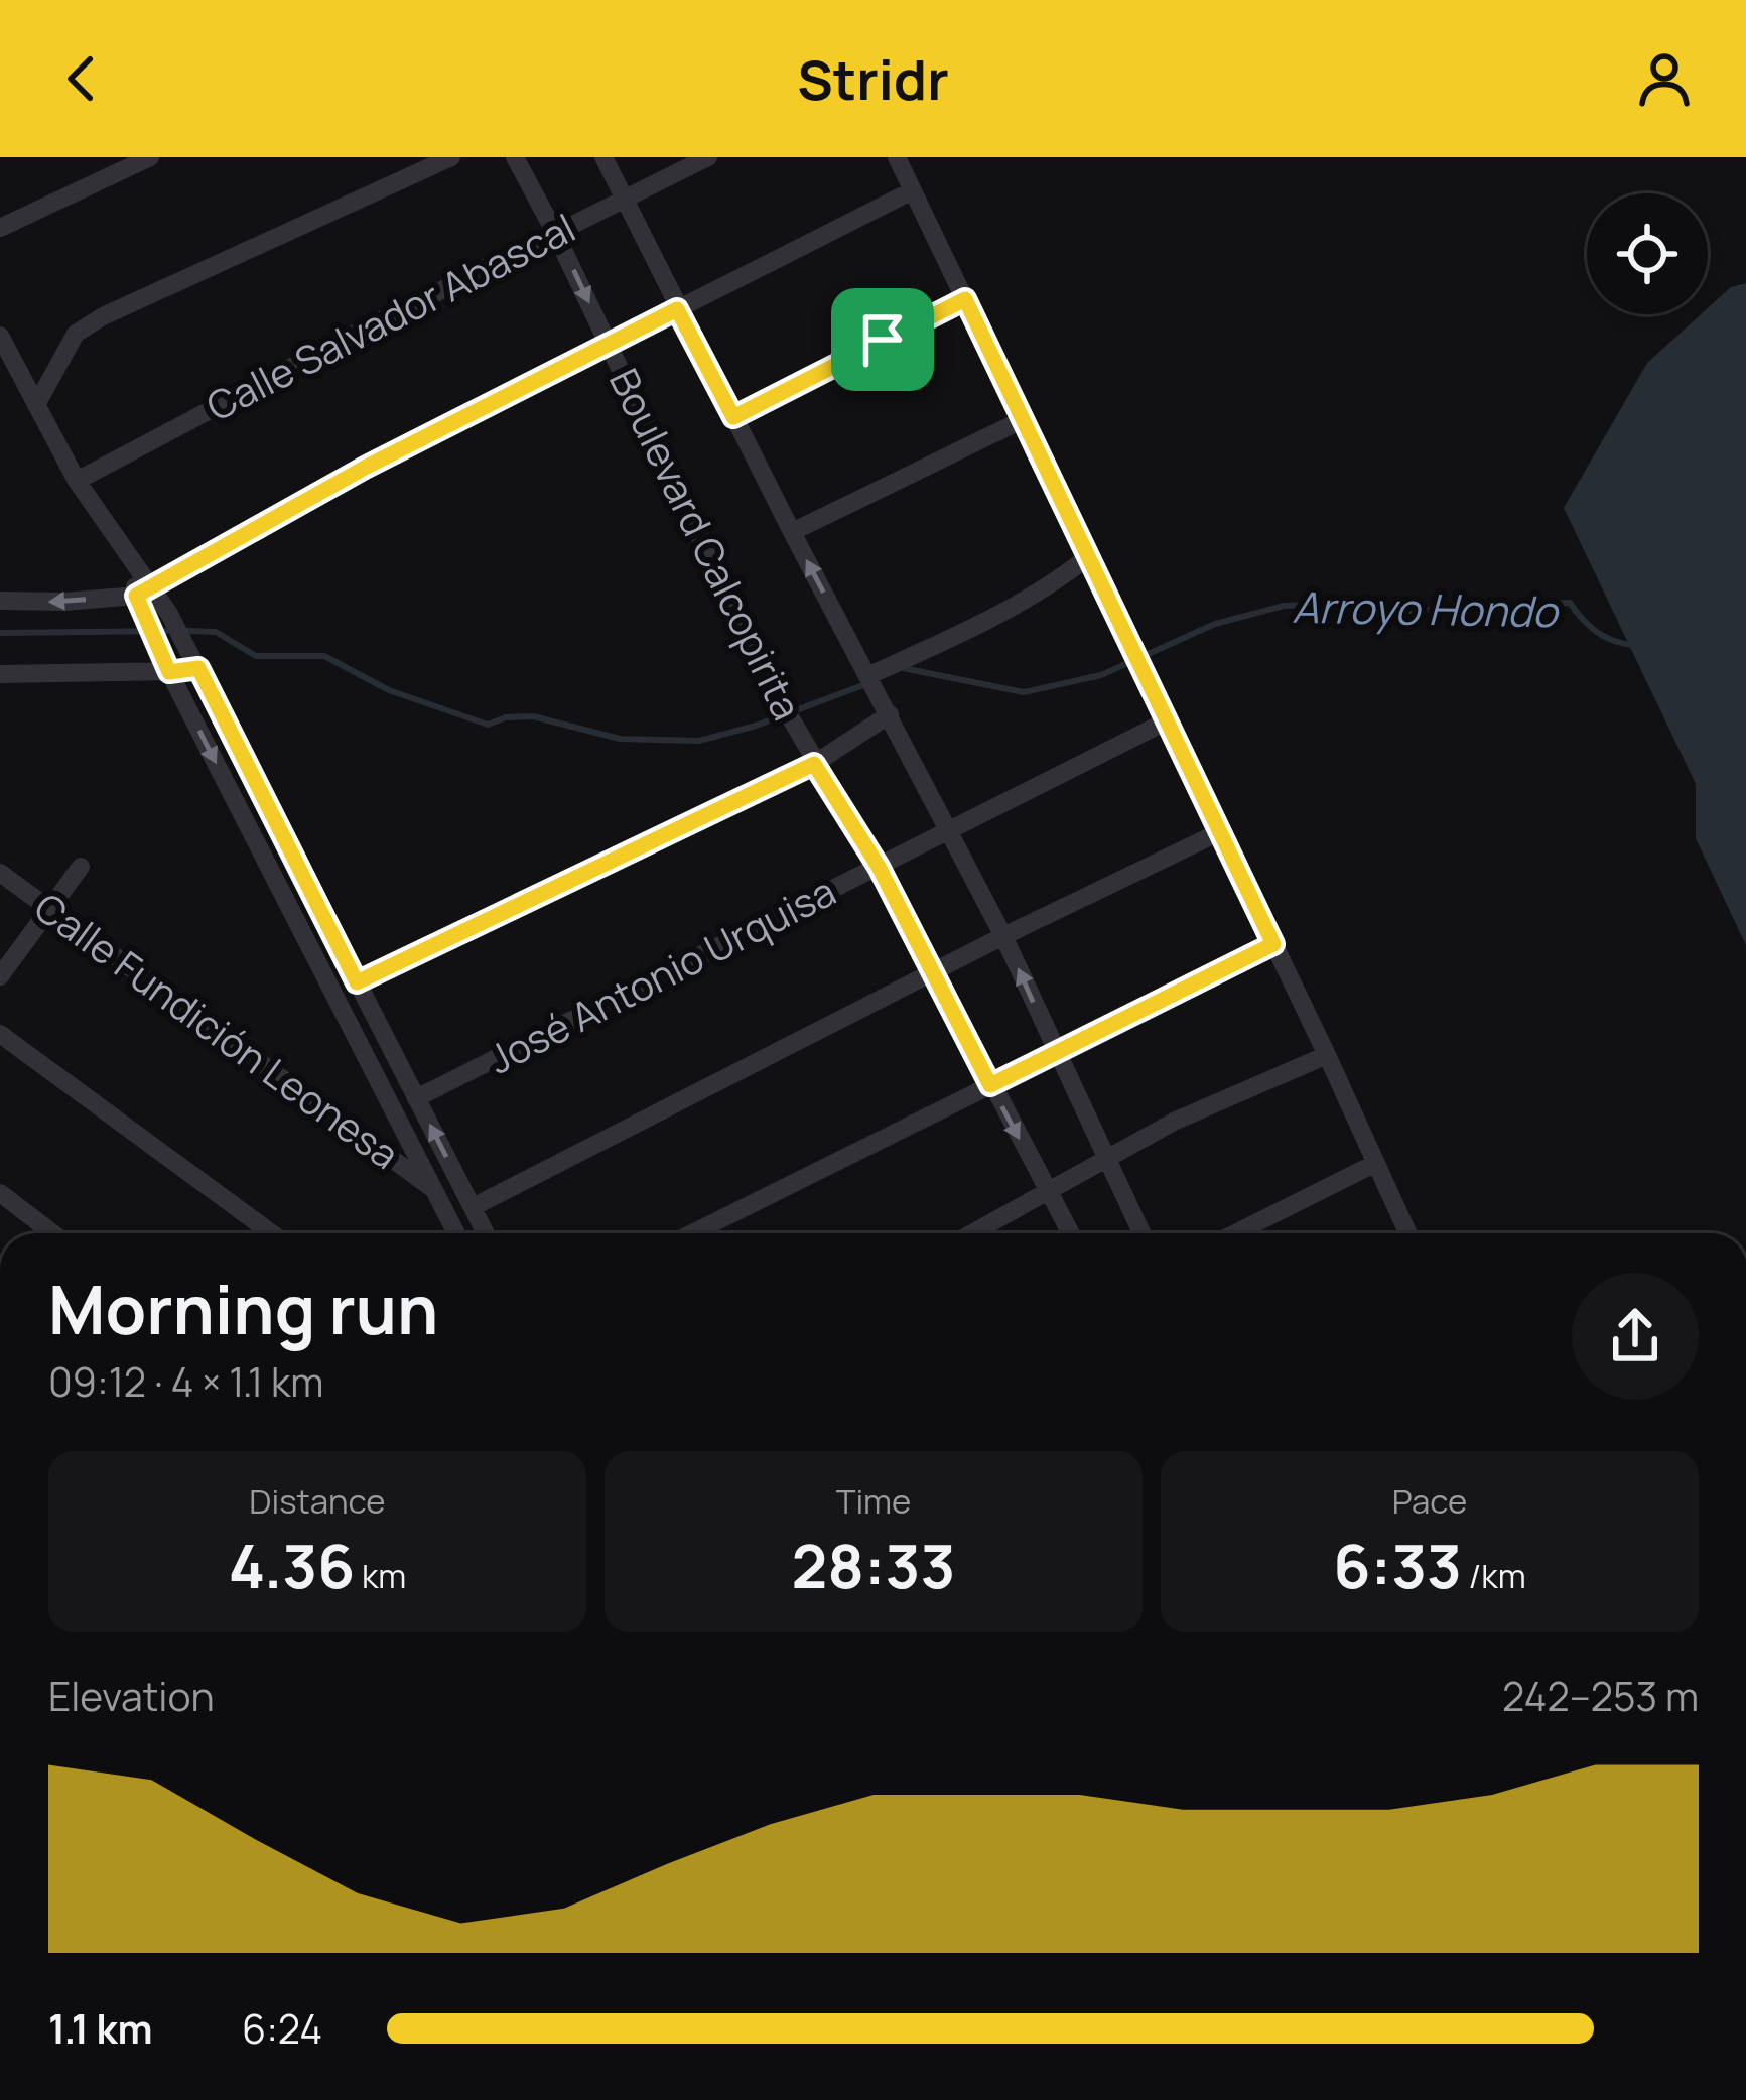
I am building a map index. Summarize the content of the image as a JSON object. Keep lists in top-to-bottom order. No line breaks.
{"streets":{"street":["Calle Salvador Abascal","Boulevard Calcopirita","José Antonio Urquisa","Calle Fundición Leonesa"]},"crossings":[["Calle Salvador Abascal","Boulevard Calcopirita"],["Boulevard Calcopirita","José Antonio Urquisa"]],"water":["Arroyo Hondo"],"page":{"header":"Stridr","heading":["Morning run","09:12 · 4 × 1.1 km"],"stats":[["Distance","4.36 km"],["Time","28:33"],["Pace","6:33 /km"]],"chart":["Elevation","242–253 m"],"list":[{"name":"1.1 km","note":"6:24"}]}}
